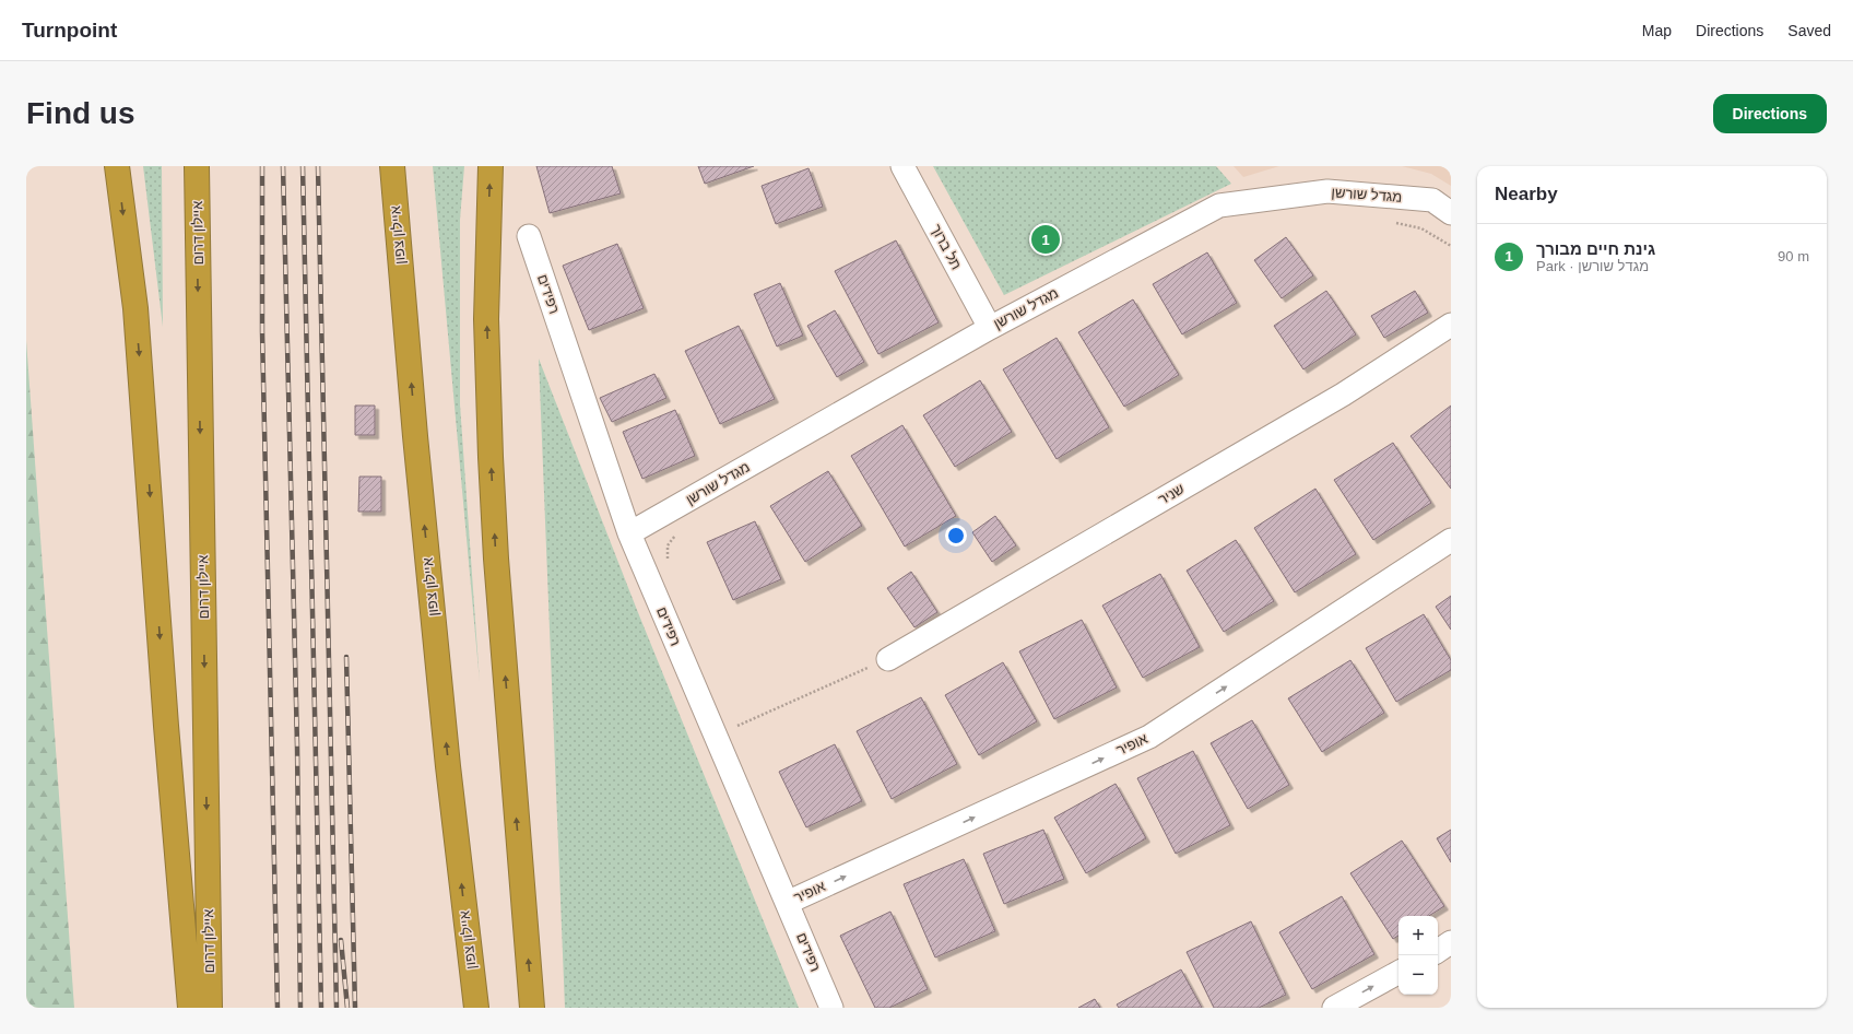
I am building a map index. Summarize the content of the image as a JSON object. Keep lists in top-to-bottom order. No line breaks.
{"streets":{"highway":["איילון דרום","איילון צפון"],"street":["מגדל שורשן","תל ברוך","רפידים","שניר","אופיר"]},"crossings":[["מגדל שורשן","תל ברוך"],["מגדל שורשן","רפידים"],["רפידים","אופיר"]],"one_way":["אופיר"],"page":{"header":"Turnpoint","nav":["Map","Directions","Saved"],"buttons":"Directions","title":"Find us","heading":"Nearby","pins":"1","list":[{"mark":"1","name":"גינת חיים מבורך","note":"Park · מגדל שורשן","value":"90 m"}],"map_buttons":["+","−"]}}
